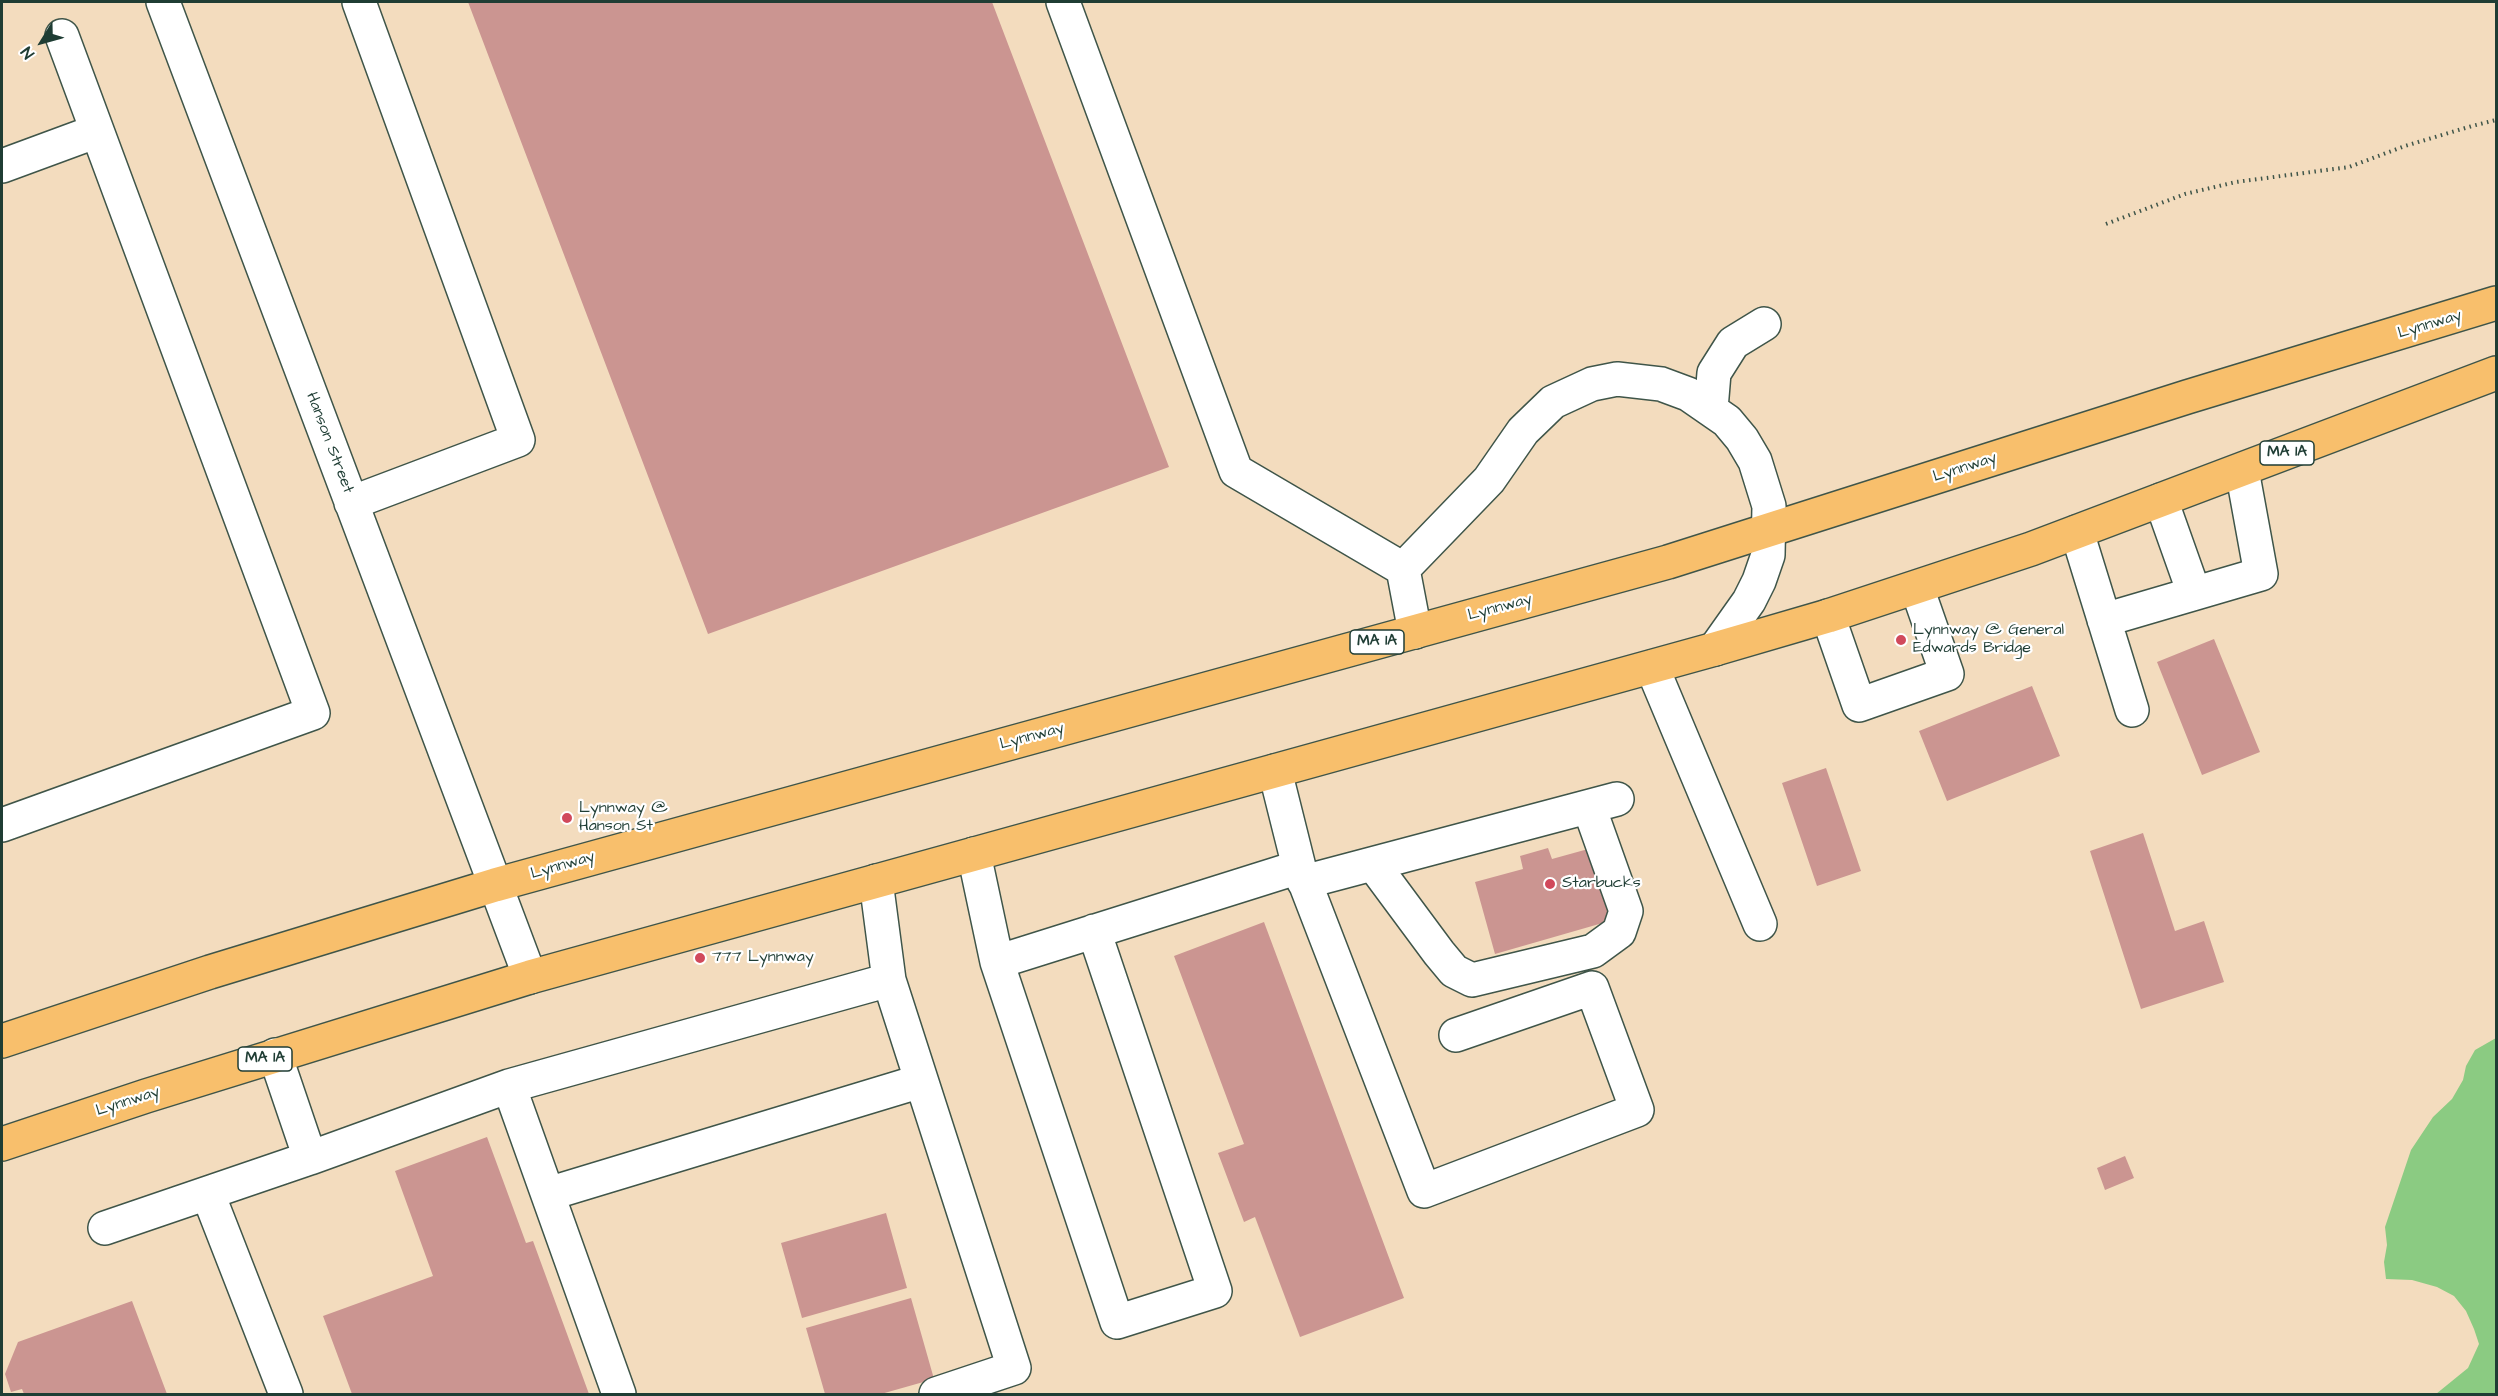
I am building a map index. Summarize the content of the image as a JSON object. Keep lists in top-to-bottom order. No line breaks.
{"streets":{"highway":["Lynnway","MA 1A"],"street":["Hanson Street"]},"crossings":[["Lynnway","Hanson Street"]],"places":["Lynnway @ General Edwards Bridge","Lynnway @ Hanson St","Starbucks","777 Lynnway"],"north":"bottom left"}
